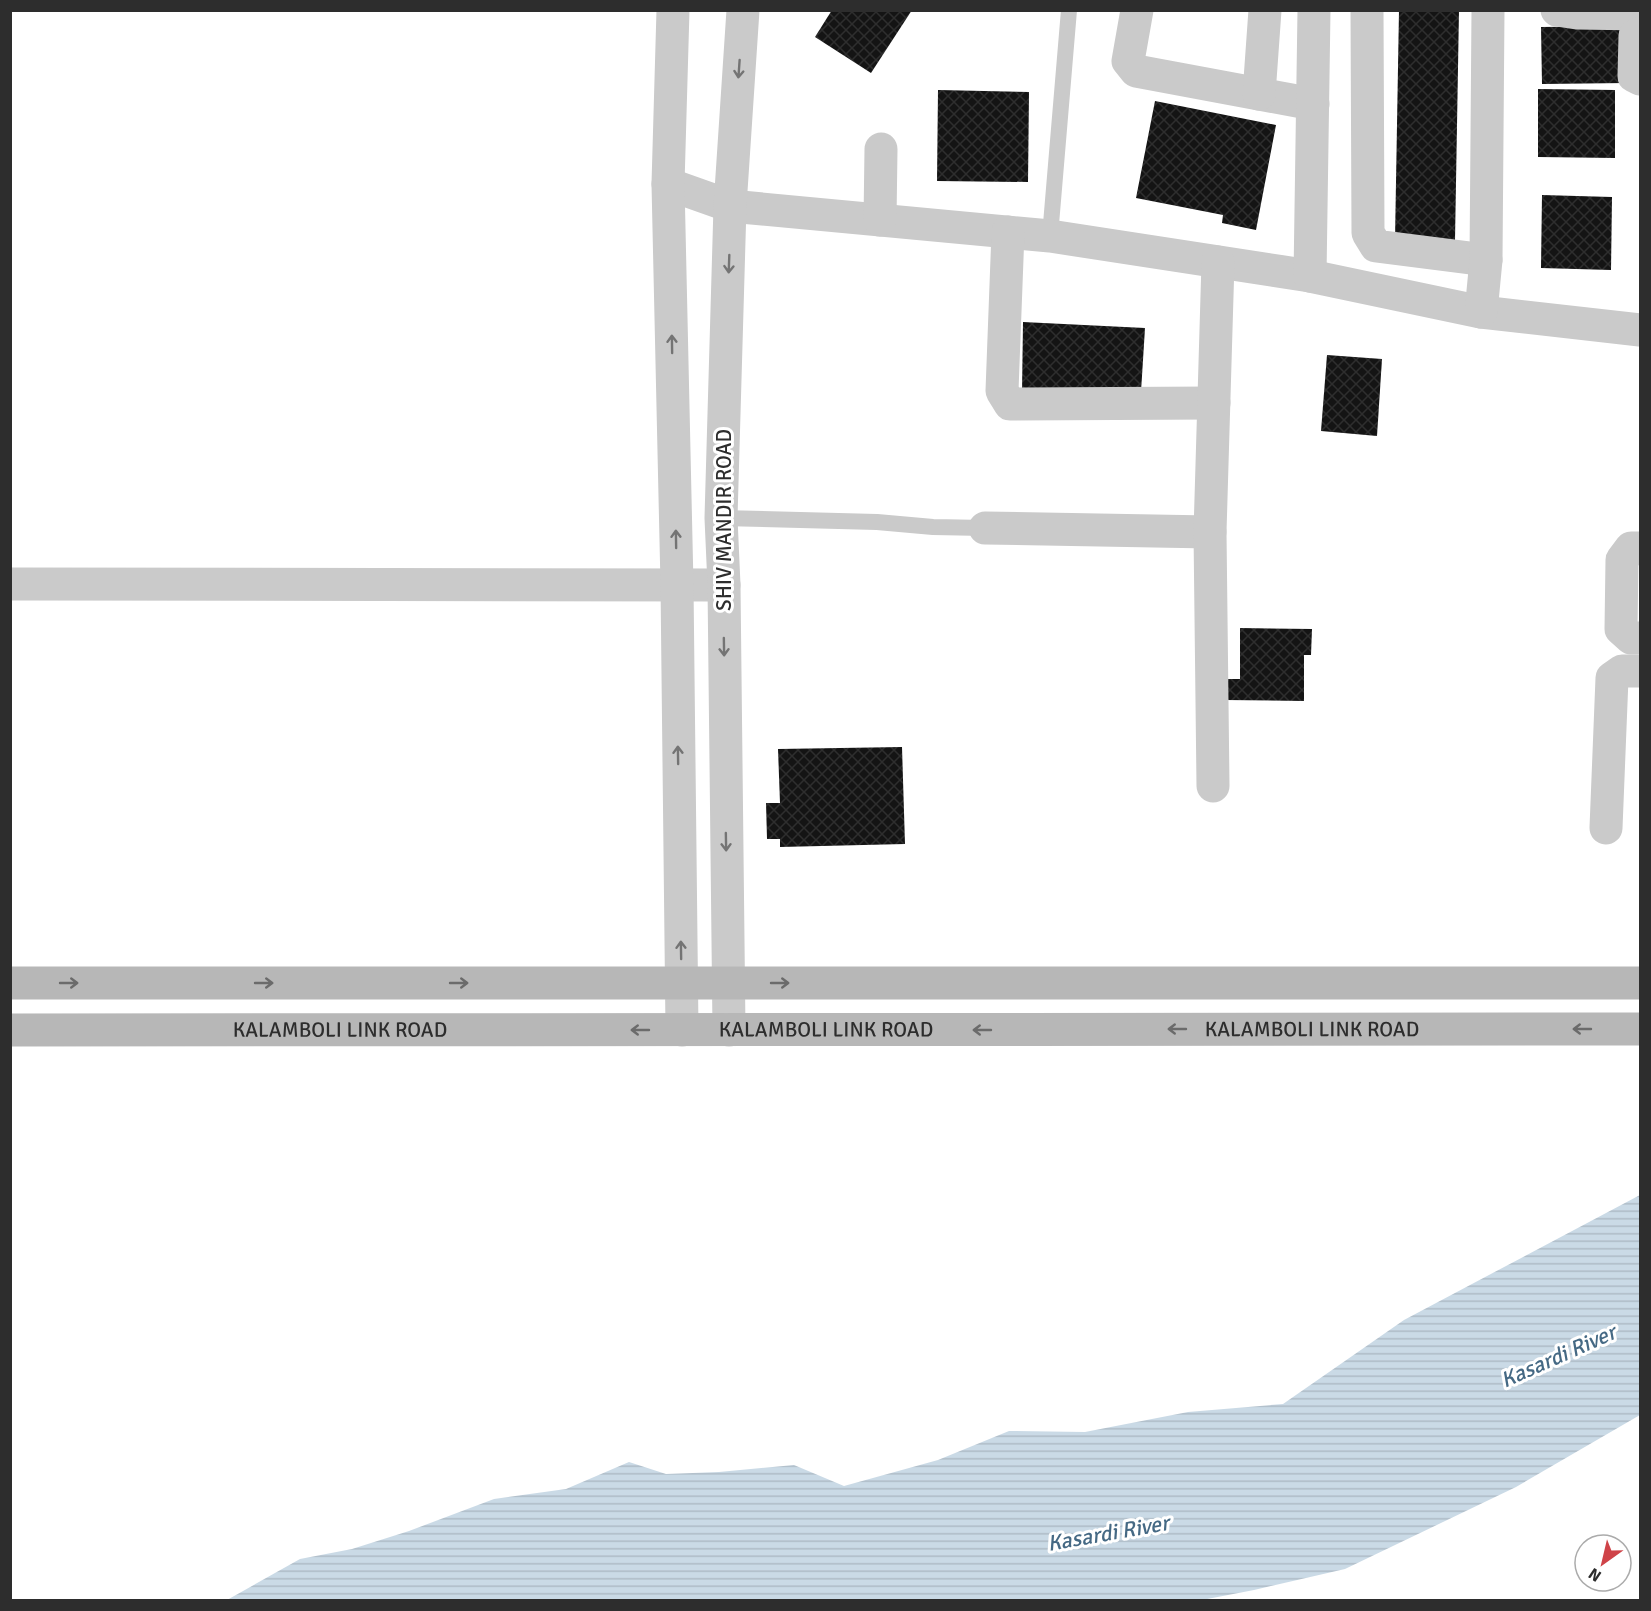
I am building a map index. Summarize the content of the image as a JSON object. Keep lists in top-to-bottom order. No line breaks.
{"streets":{"main road":["KALAMBOLI LINK ROAD"],"street":["SHIV MANDIR ROAD"]},"crossings":[["SHIV MANDIR ROAD","KALAMBOLI LINK ROAD"]],"water":["Kasardi River"],"north":"bottom left"}
